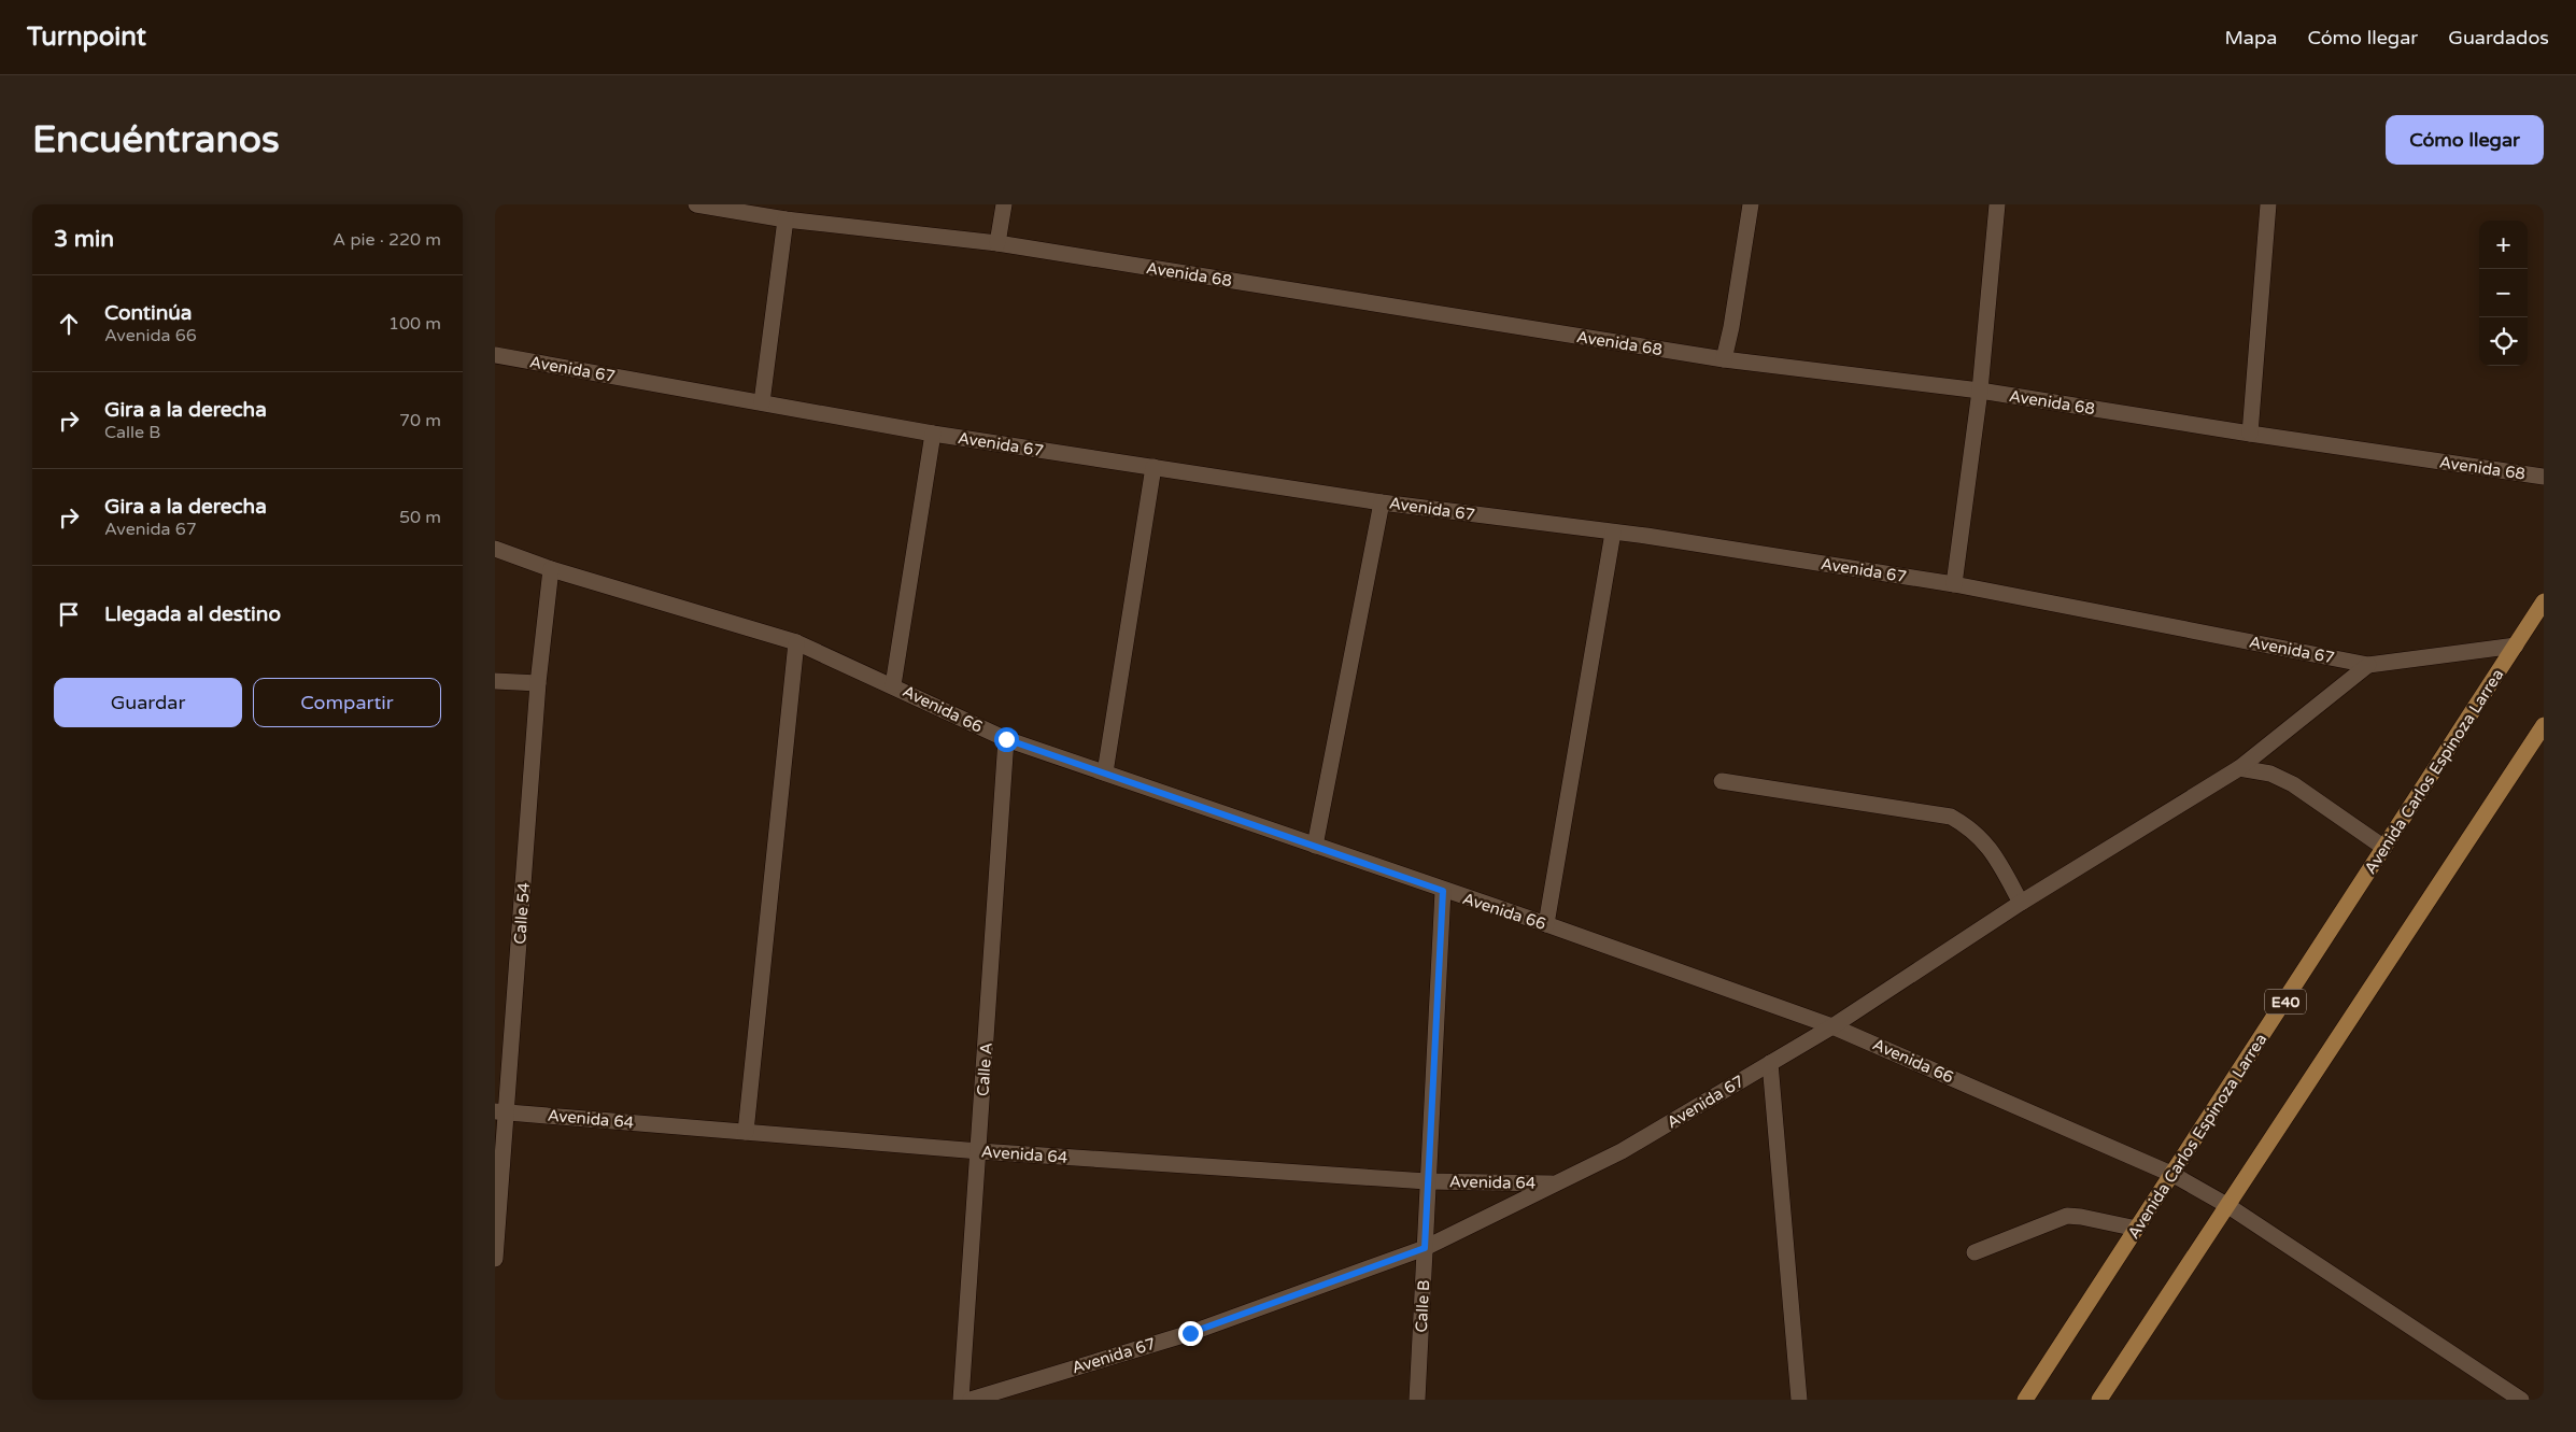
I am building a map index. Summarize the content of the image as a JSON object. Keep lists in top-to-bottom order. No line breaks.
{"streets":{"main road":["Avenida Carlos Espinoza Larrea","E40"],"street":["Avenida 68","Avenida 67","Avenida 66","Calle 54","Calle A","Avenida 64","Calle B"]},"crossings":[["Avenida 67","Avenida 66"],["Avenida 67","Avenida Carlos Espinoza Larrea"],["Avenida 67","Avenida 64"],["Avenida 67","Calle B"],["Avenida 66","Avenida Carlos Espinoza Larrea"],["Avenida 66","Calle 54"],["Avenida 66","Calle A"],["Avenida 66","Calle B"],["Calle 54","Avenida 64"],["Calle A","Avenida 64"],["Avenida 64","Calle B"]],"page":{"header":"Turnpoint","nav":["Mapa","Cómo llegar","Guardados"],"buttons":["Cómo llegar",["Guardar","Compartir"]],"title":"Encuéntranos","heading":["3 min","A pie · 220 m"],"map_buttons":["+","−"],"list":[["Continúa","Avenida 66","100 m"],["Gira a la derecha","Calle B","70 m"],["Gira a la derecha","Avenida 67","50 m"],"Llegada al destino"]}}
